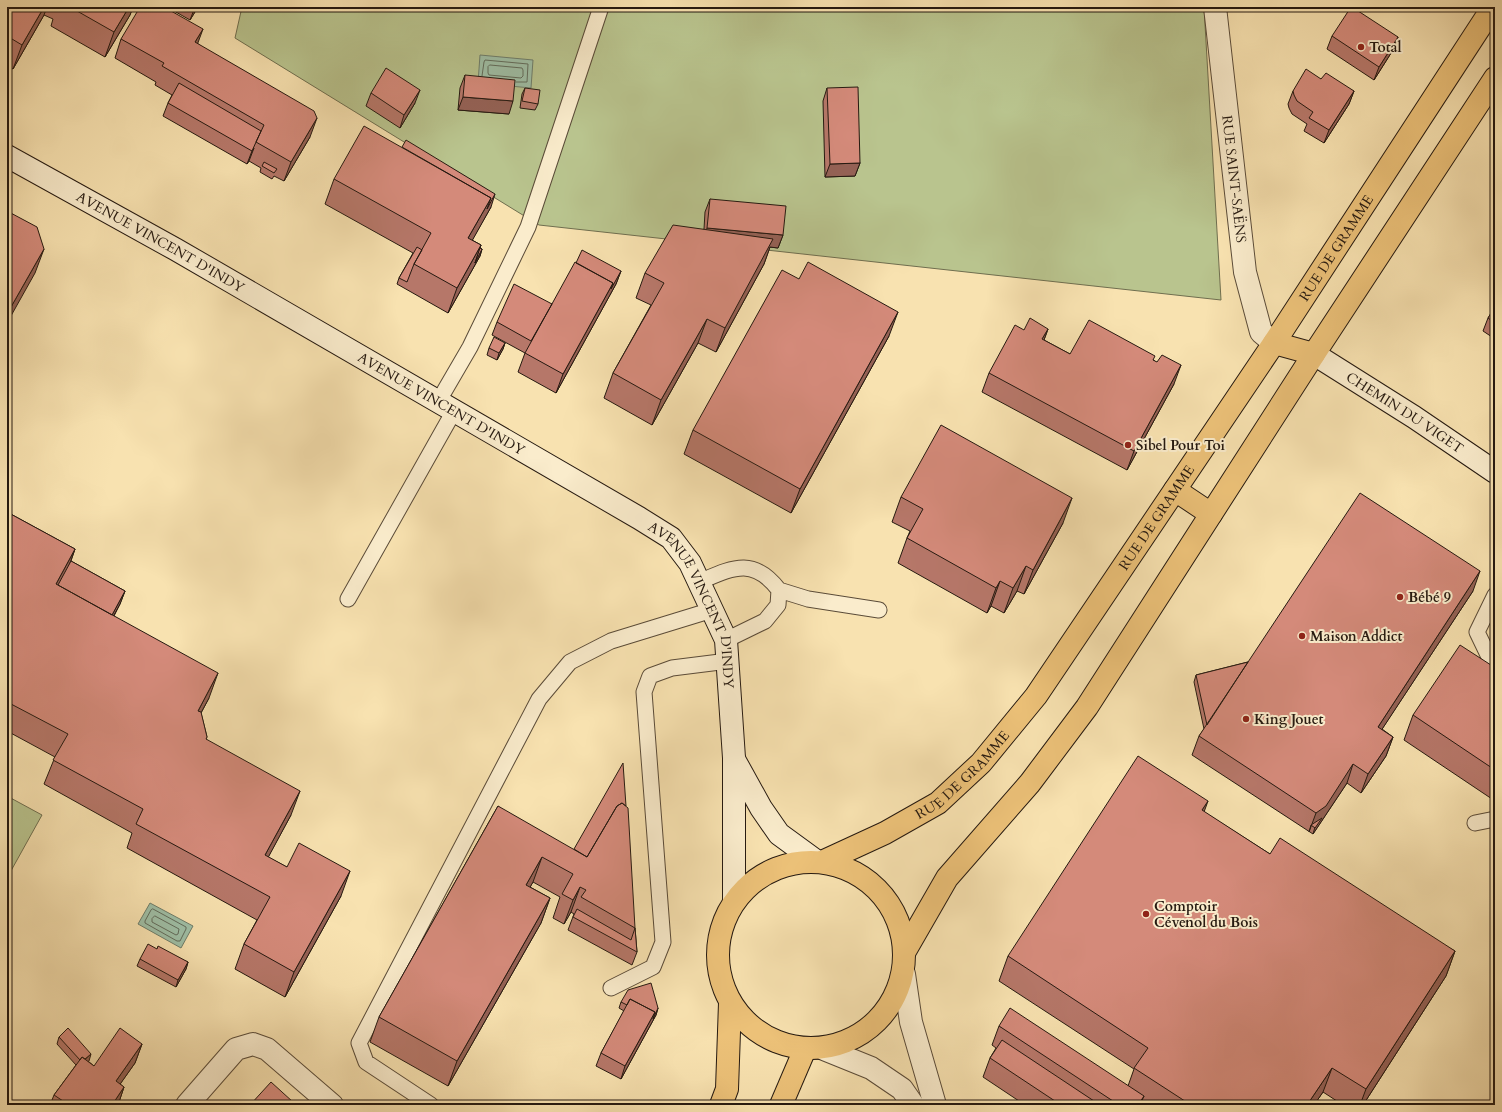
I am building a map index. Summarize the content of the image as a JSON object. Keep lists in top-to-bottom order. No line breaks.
{"streets":{"main road":["RUE DE GRAMME"],"street":["RUE SAINT-SAËNS","AVENUE VINCENT D'INDY","CHEMIN DU VIGET"]},"crossings":[["RUE SAINT-SAËNS","RUE DE GRAMME"],["AVENUE VINCENT D'INDY","RUE DE GRAMME"]],"places":["Total","Sibel Pour Toi","Bébé 9","Maison Addict","King Jouet","Comptoir Cévenol du Bois"]}
